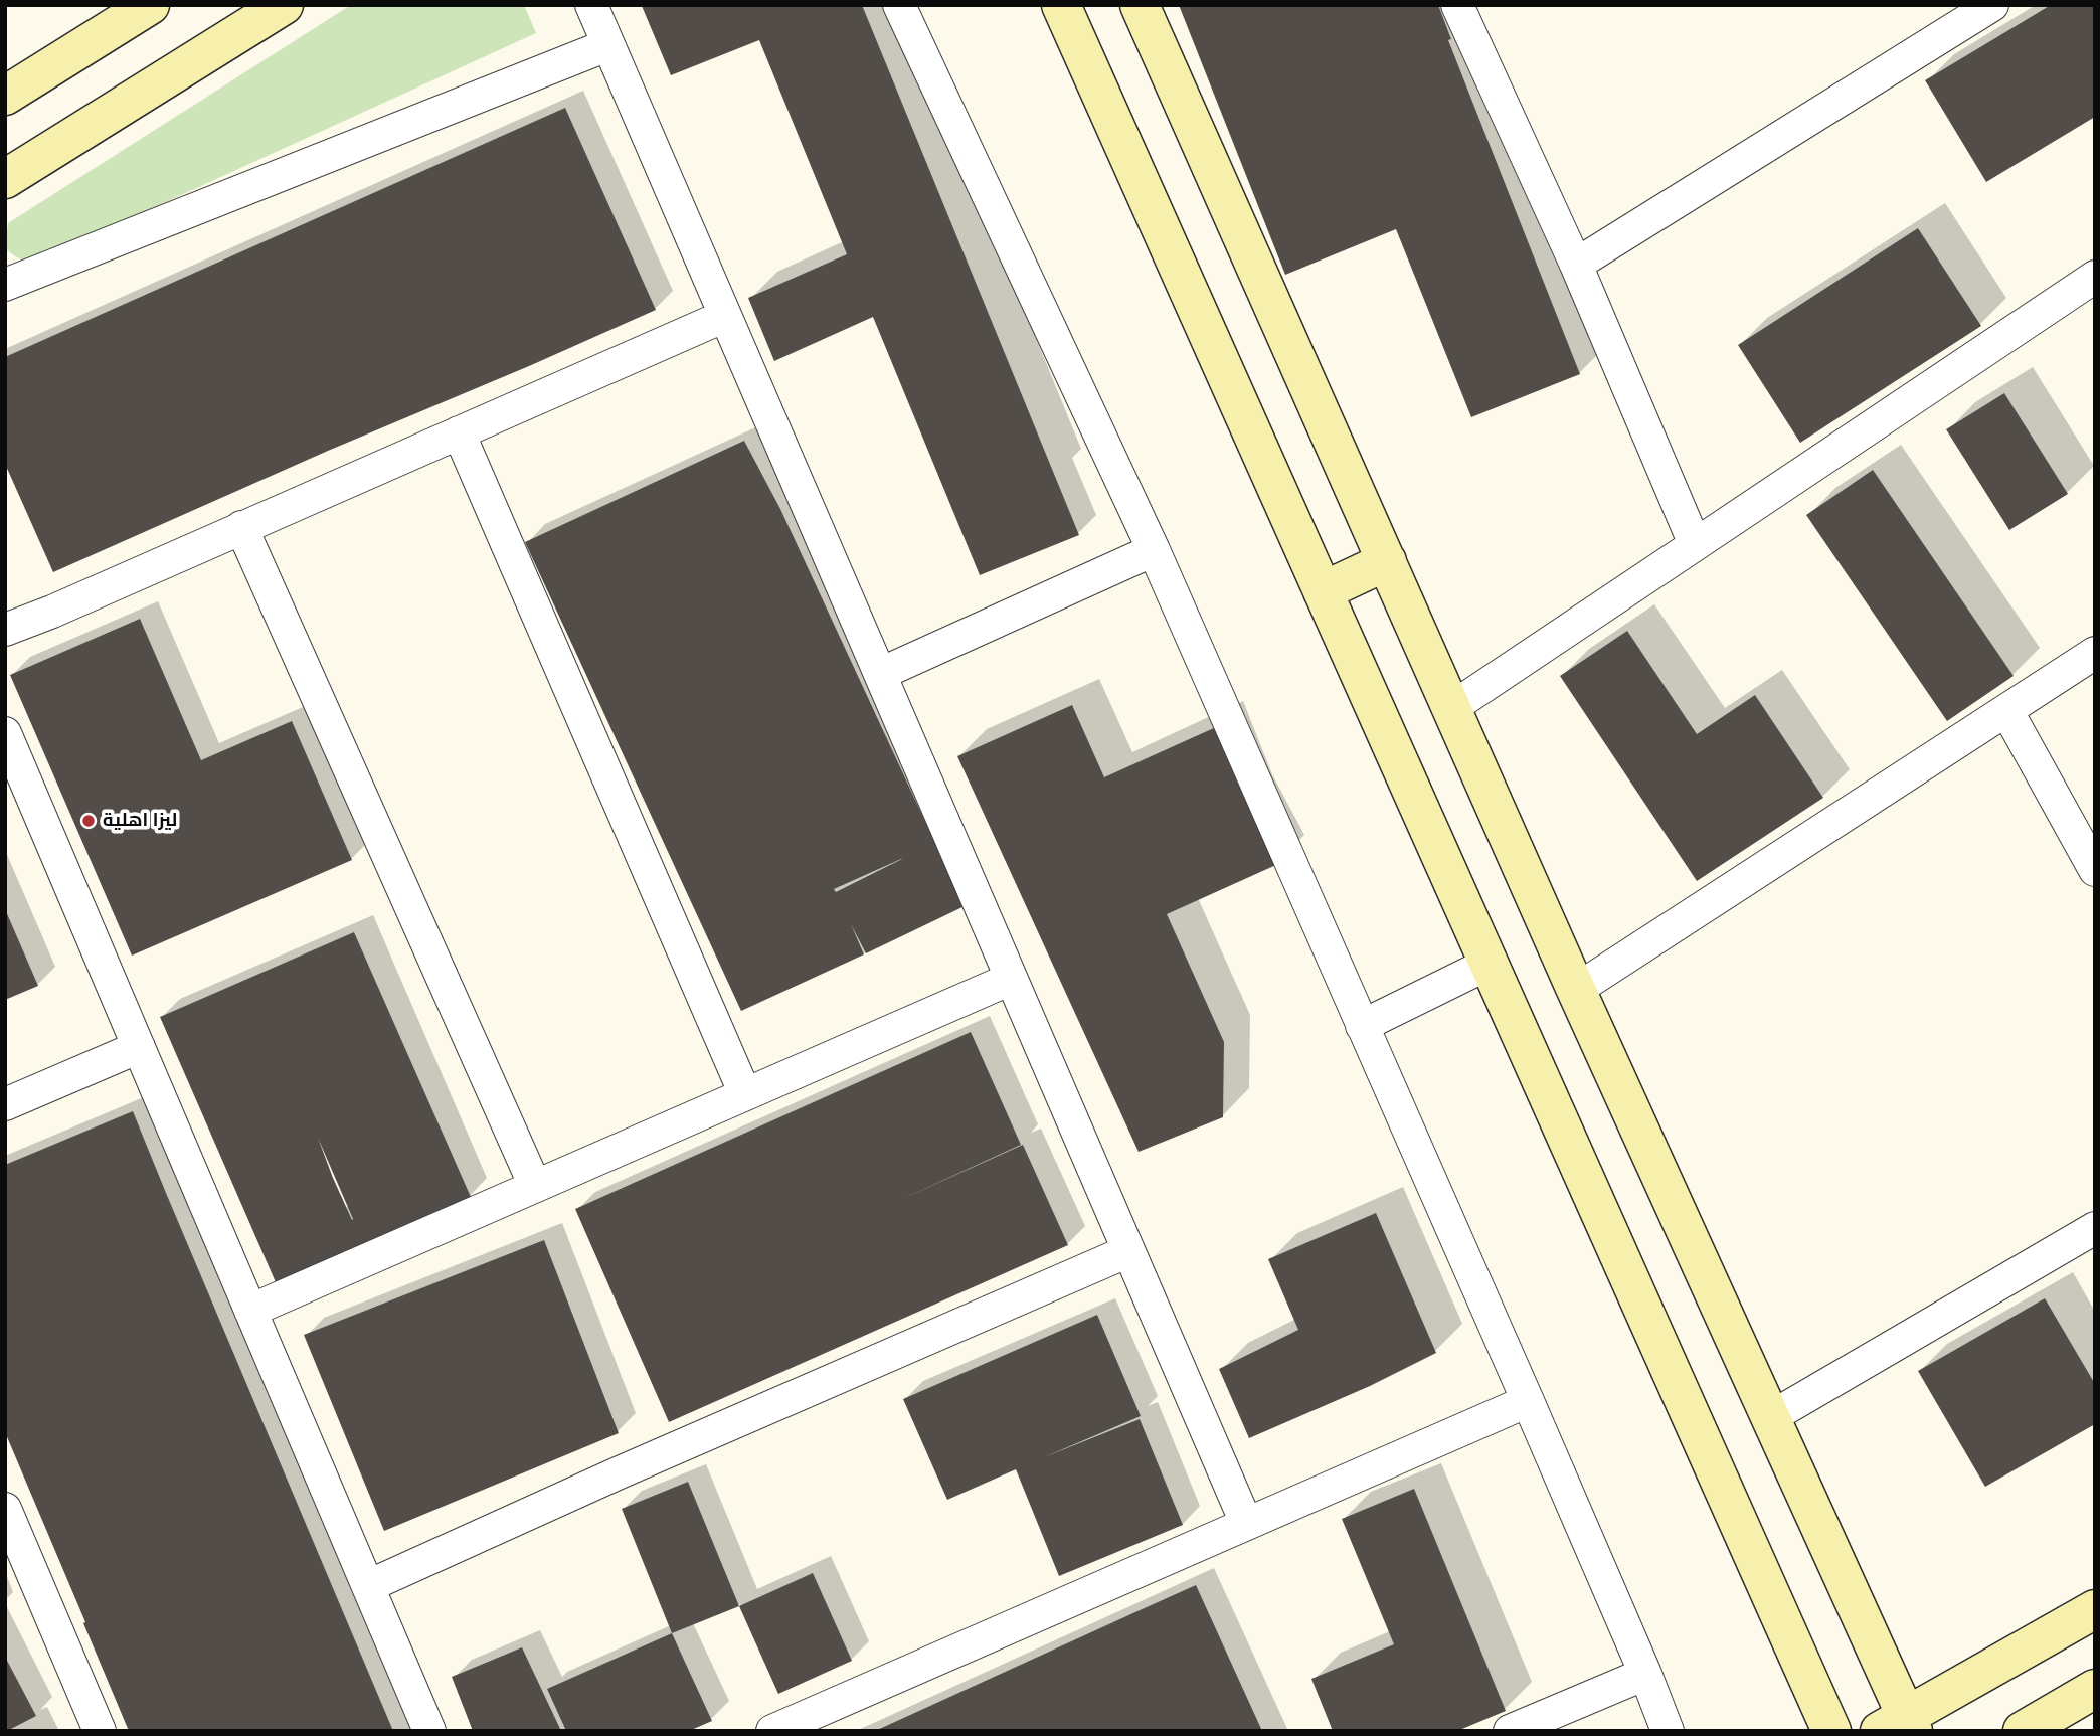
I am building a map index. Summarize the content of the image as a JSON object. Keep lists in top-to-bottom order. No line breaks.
{"places":["ليزا اهلية"]}
